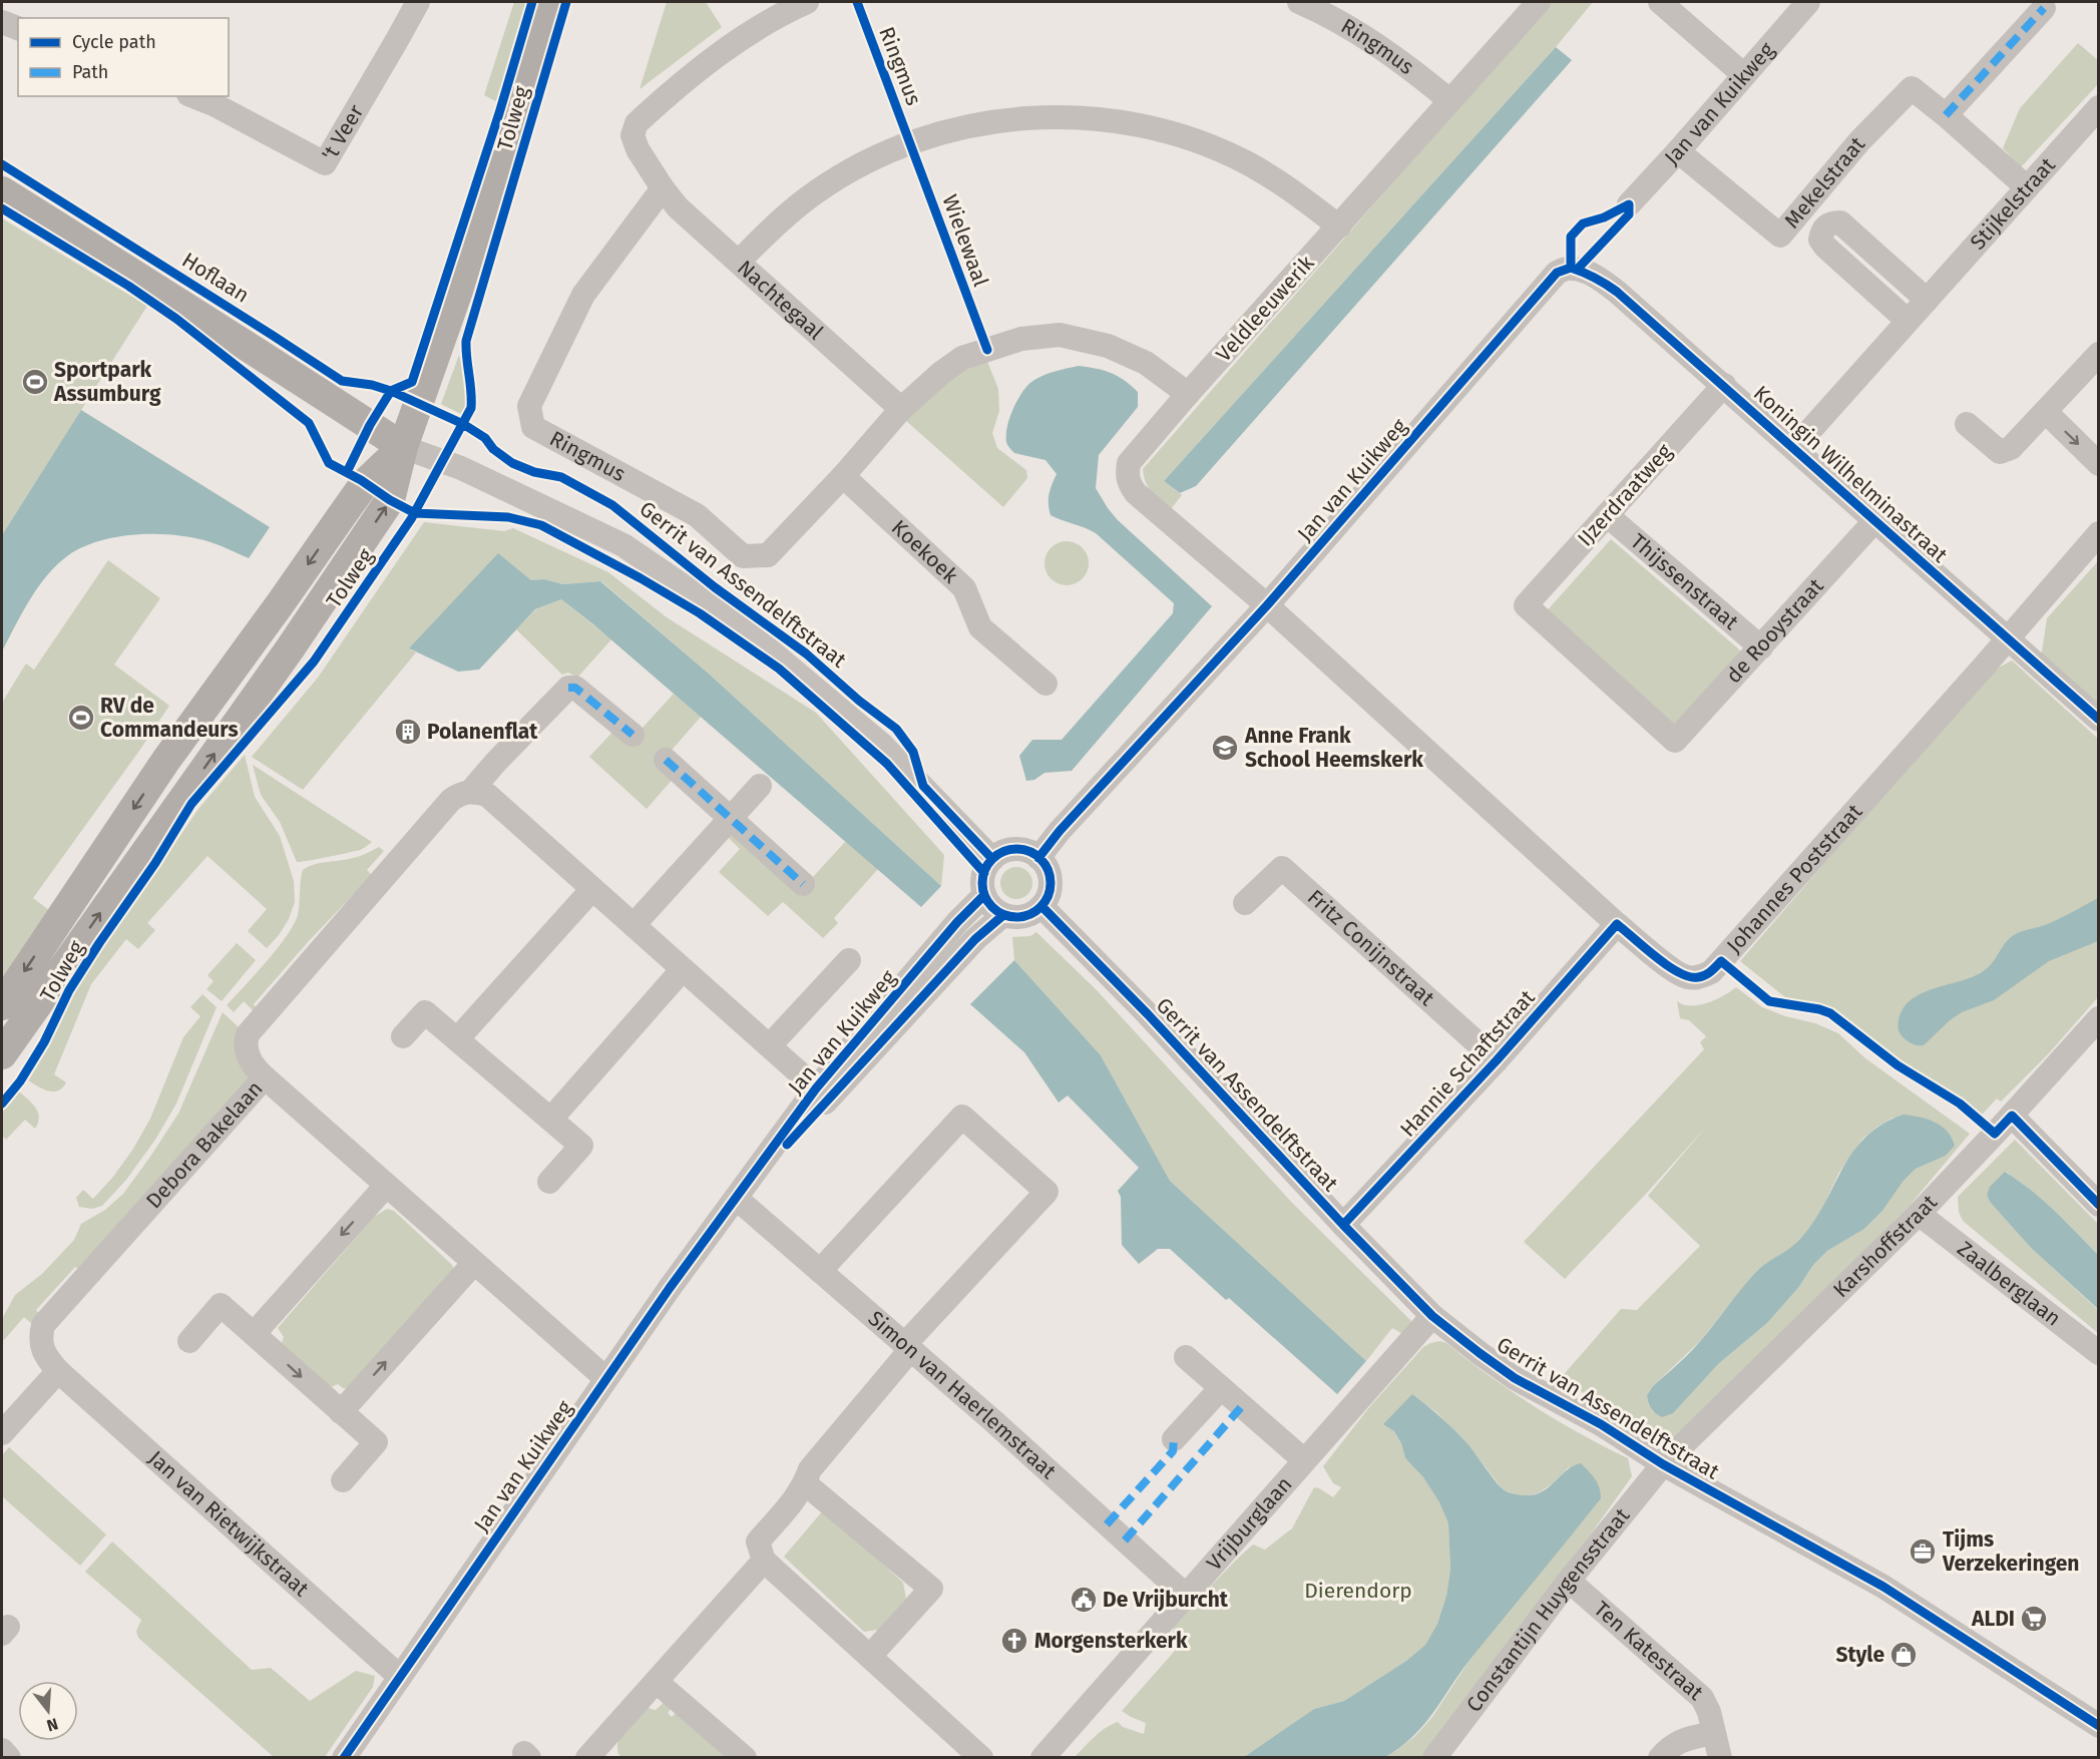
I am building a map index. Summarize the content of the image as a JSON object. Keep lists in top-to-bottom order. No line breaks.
{"streets":{"main road":["Tolweg","Hoflaan"],"street":["Ringmus","Jan van Kuikweg","'t Veer","Mekelstraat","Stijkelstraat","Nachtegaal","Veldleeuwerik","Koningin Wilhelminastraat","IJzerdraatweg","Koekoek","Thijssenstraat","Gerrit van Assendelftstraat","de Rooystraat","Johannes Poststraat","Fritz Conijnstraat","Hannie Schaftstraat","Debora Bakelaan","Karshoffstraat","Zaalberglaan","Simon van Haerlemstraat","Vrijburglaan","Jan van Rietwijkstraat","Constantijn Huygensstraat","Ten Katestraat"],"cycle path":["Wielewaal"]},"crossings":[["Ringmus","Nachtegaal"],["Ringmus","Veldleeuwerik"],["Ringmus","Koekoek"],["Jan van Kuikweg","Mekelstraat"],["Jan van Kuikweg","Veldleeuwerik"],["Jan van Kuikweg","Koningin Wilhelminastraat"],["Jan van Kuikweg","Gerrit van Assendelftstraat"],["Jan van Kuikweg","Johannes Poststraat"],["Jan van Kuikweg","Simon van Haerlemstraat"],["Jan van Kuikweg","Jan van Rietwijkstraat"],["Tolweg","Hoflaan"],["Tolweg","Gerrit van Assendelftstraat"],["Stijkelstraat","Koningin Wilhelminastraat"],["Hoflaan","Gerrit van Assendelftstraat"],["Veldleeuwerik","Johannes Poststraat"],["Koningin Wilhelminastraat","IJzerdraatweg"],["Koningin Wilhelminastraat","de Rooystraat"],["Koningin Wilhelminastraat","Johannes Poststraat"],["IJzerdraatweg","Thijssenstraat"],["IJzerdraatweg","de Rooystraat"],["Thijssenstraat","de Rooystraat"],["Gerrit van Assendelftstraat","Hannie Schaftstraat"],["Gerrit van Assendelftstraat","Karshoffstraat"],["Gerrit van Assendelftstraat","Vrijburglaan"],["Gerrit van Assendelftstraat","Constantijn Huygensstraat"],["Johannes Poststraat","Hannie Schaftstraat"],["Fritz Conijnstraat","Hannie Schaftstraat"],["Debora Bakelaan","Jan van Rietwijkstraat"],["Karshoffstraat","Zaalberglaan"],["Karshoffstraat","Constantijn Huygensstraat"],["Simon van Haerlemstraat","Vrijburglaan"],["Constantijn Huygensstraat","Ten Katestraat"]],"parks":["Dierendorp"],"places":{"sports":["Sportpark Assumburg","RV de Commandeurs"],"building":["Polanenflat"],"school or university":["Anne Frank School Heemskerk"],"office":["Tijms Verzekeringen"],"public building":["De Vrijburcht"],"supermarket":["ALDI"],"church":["Morgensterkerk"],"shop":["Style"]},"legend":["Cycle path","Path"],"north":"bottom"}
